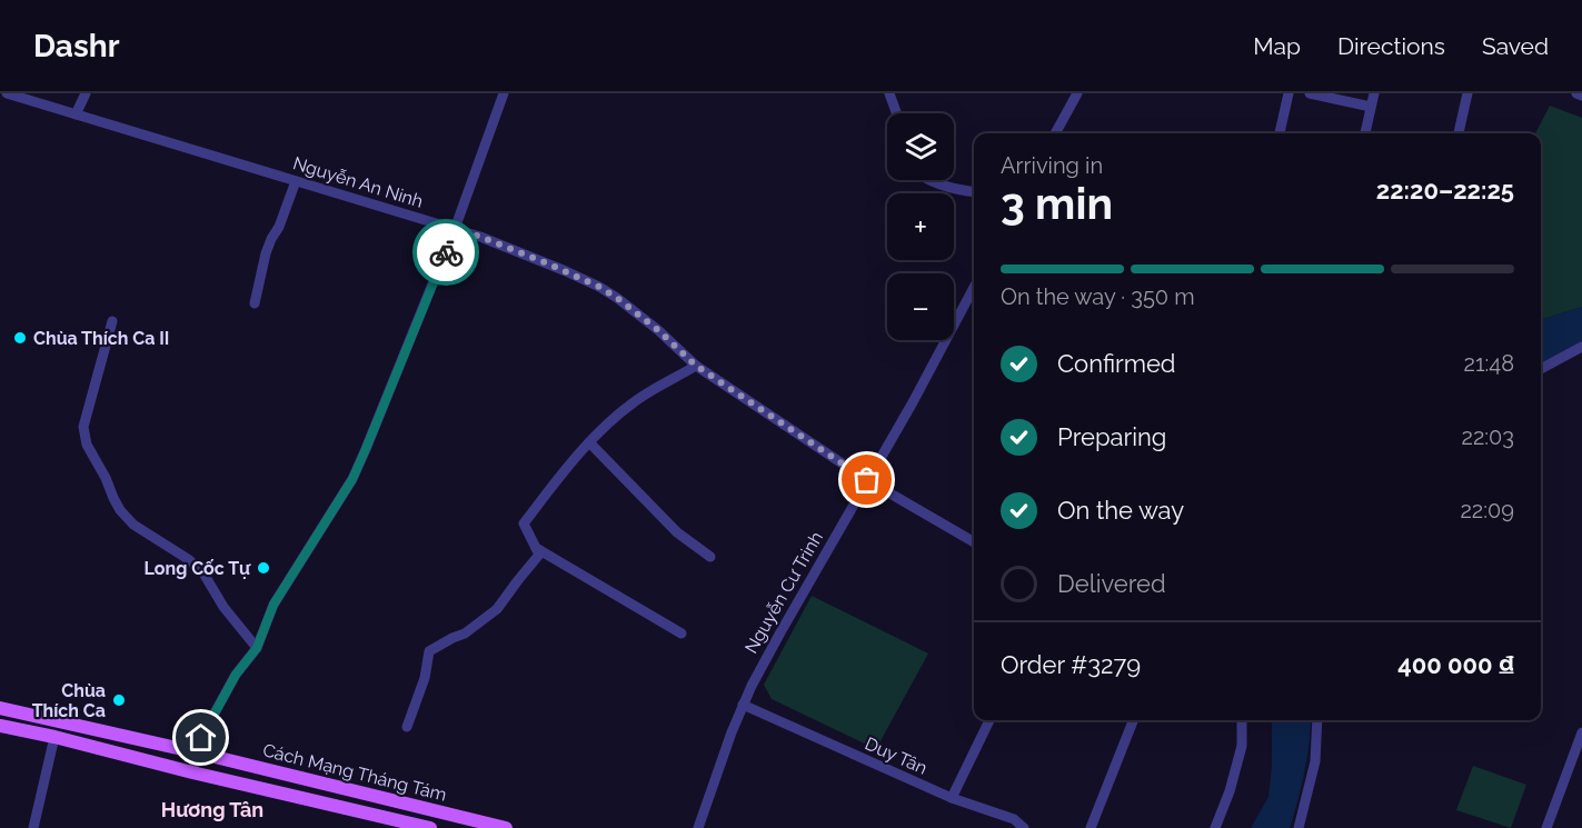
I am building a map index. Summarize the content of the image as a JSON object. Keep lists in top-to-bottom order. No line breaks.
{"streets":{"main road":["Cách Mạng Tháng Tám"],"street":["Nguyễn An Ninh","Nguyễn Cư Trinh","Duy Tân"]},"crossings":[["Nguyễn An Ninh","Nguyễn Cư Trinh"],["Nguyễn Cư Trinh","Duy Tân"]],"districts":["Hương Tân"],"places":["Chùa Thích Ca II","Long Cốc Tự","Chùa Thích Ca"],"page":{"header":"Dashr","nav":["Map","Directions","Saved"],"map_buttons":["+","−"],"heading":["3 min","Arriving in","22:20–22:25"],"panel":["Order #3279","400 000 ₫"],"bar":"On the way · 350 m","list":[["Confirmed","21:48"],["Preparing","22:03"],["On the way","22:09"],"Delivered"]}}
